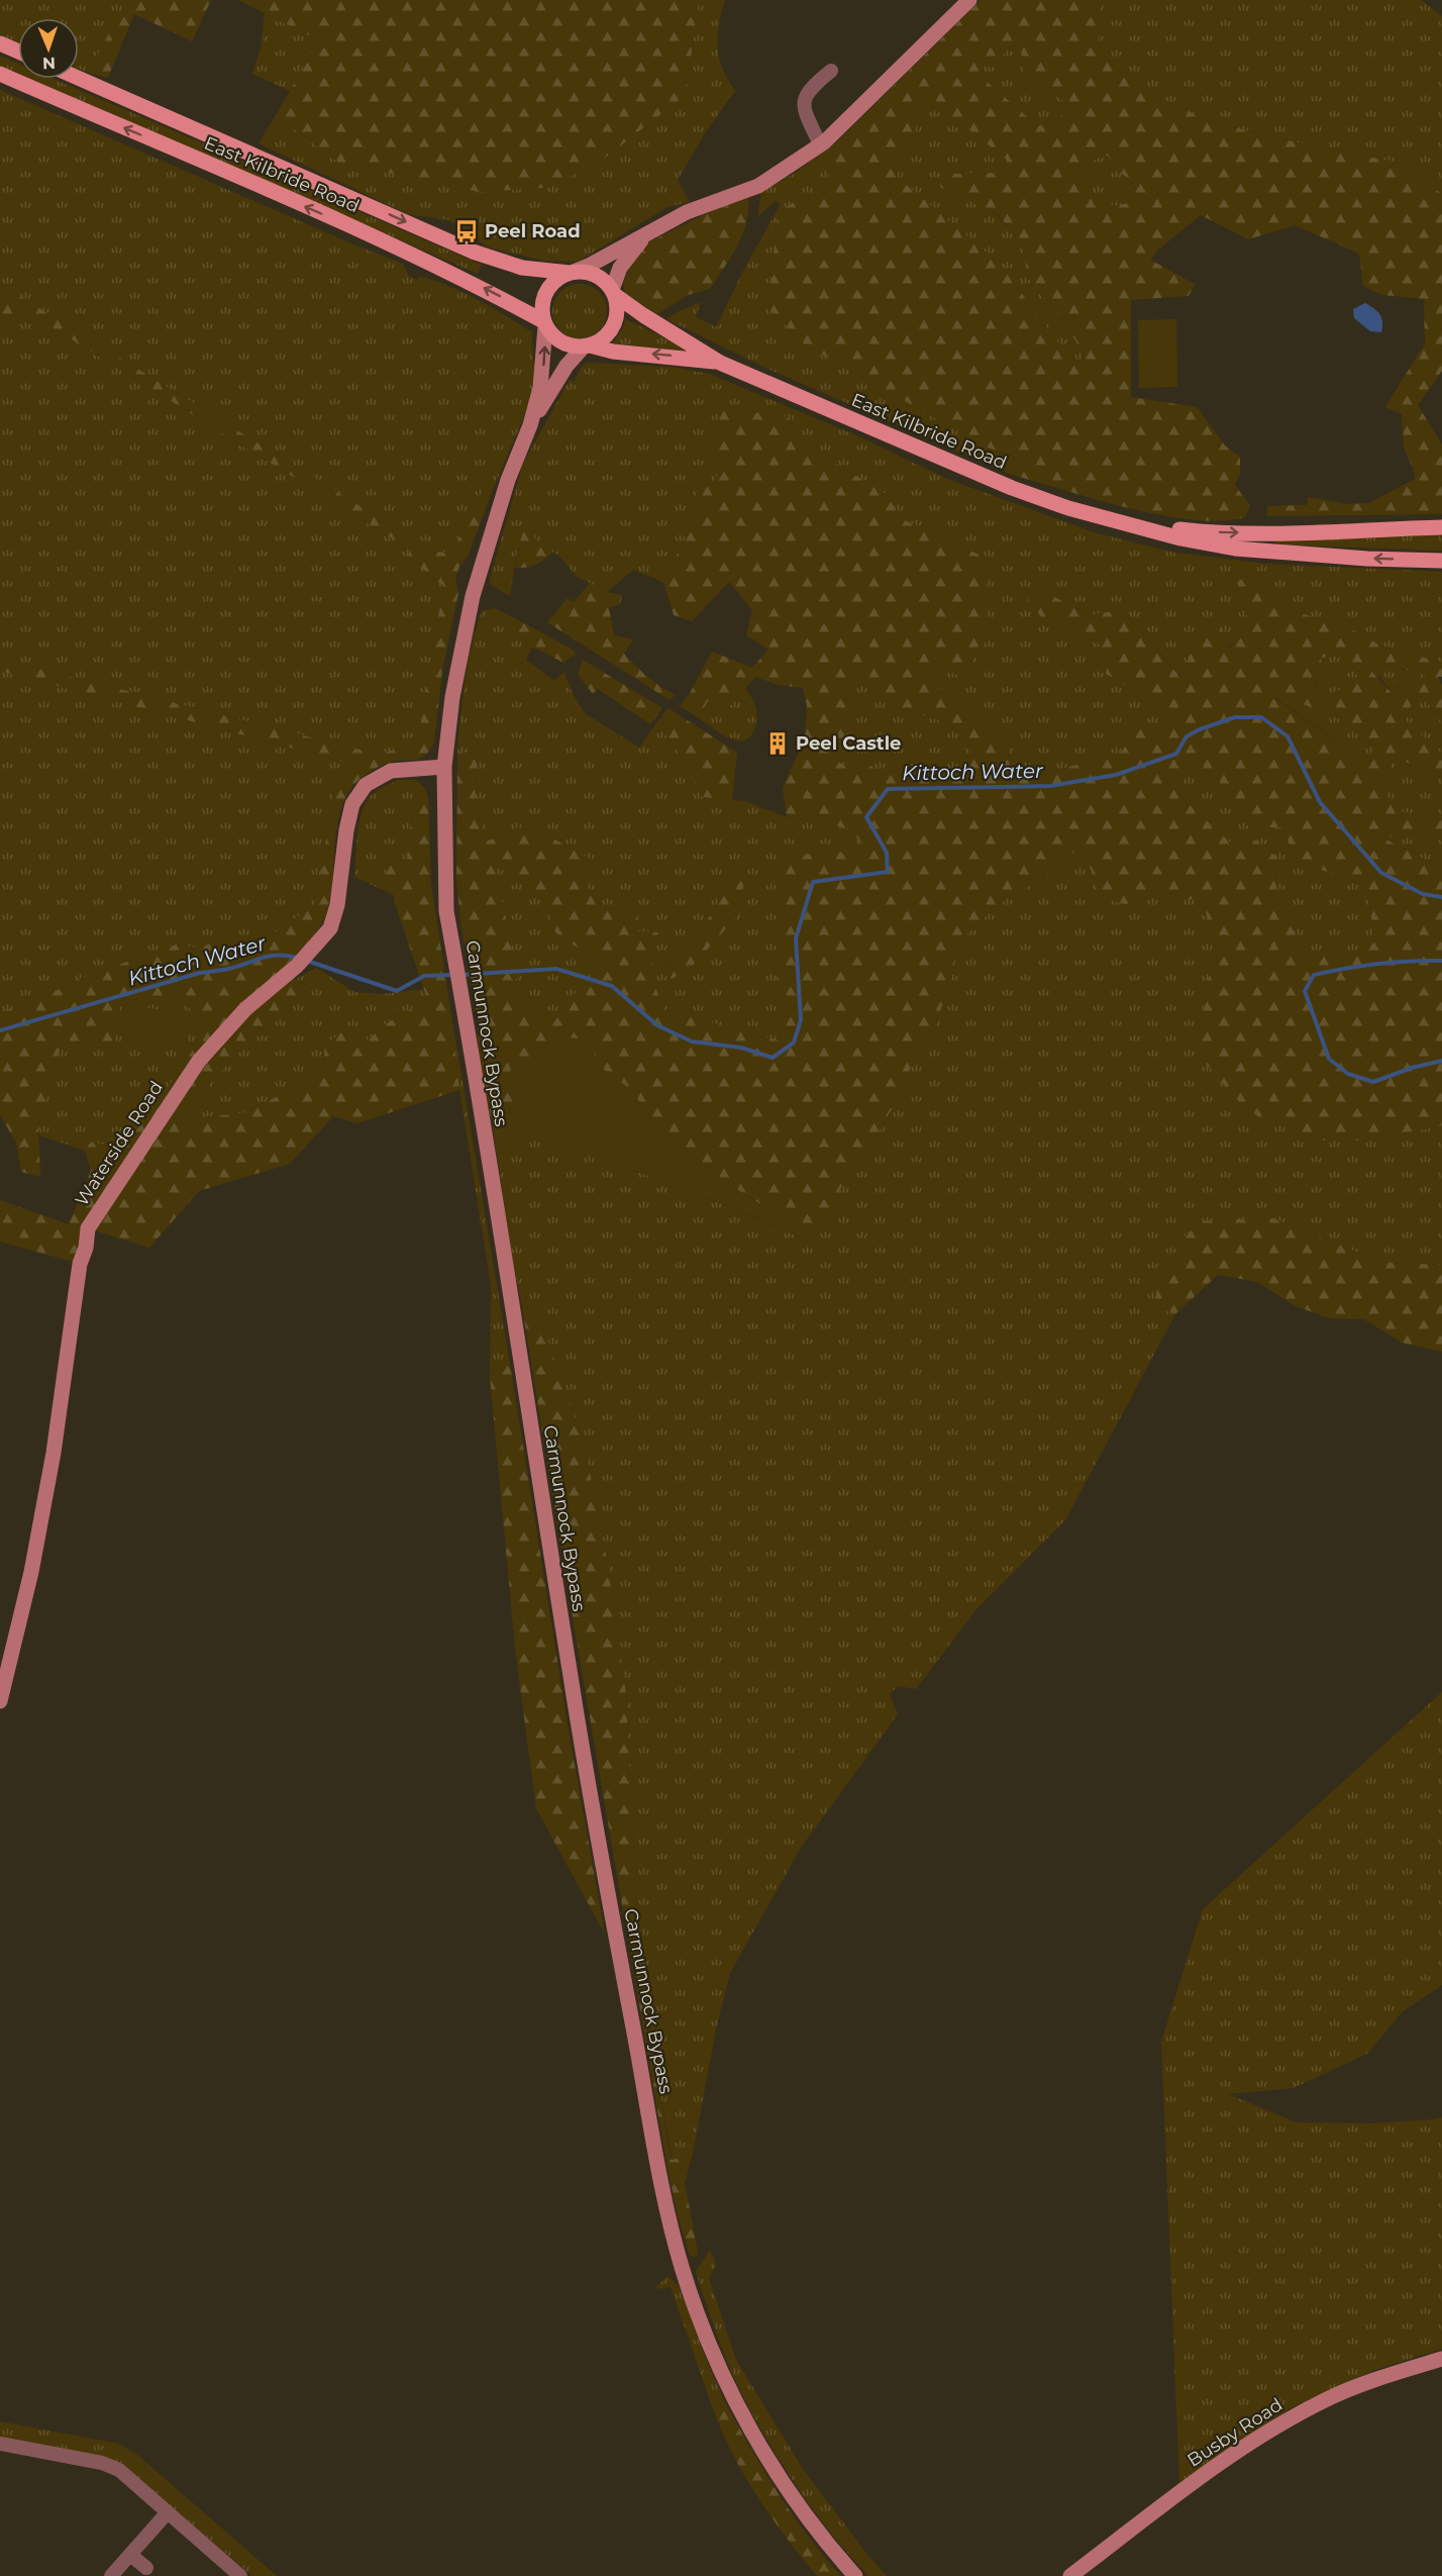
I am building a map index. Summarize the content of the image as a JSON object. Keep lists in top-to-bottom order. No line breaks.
{"streets":{"main road":["East Kilbride Road","Carmunnock Bypass","Waterside Road","Busby Road"]},"crossings":[["East Kilbride Road","Carmunnock Bypass"],["Carmunnock Bypass","Waterside Road"]],"water":["Kittoch Water"],"places":{"bus stop":["Peel Road"],"building":["Peel Castle"]},"north":"bottom"}
